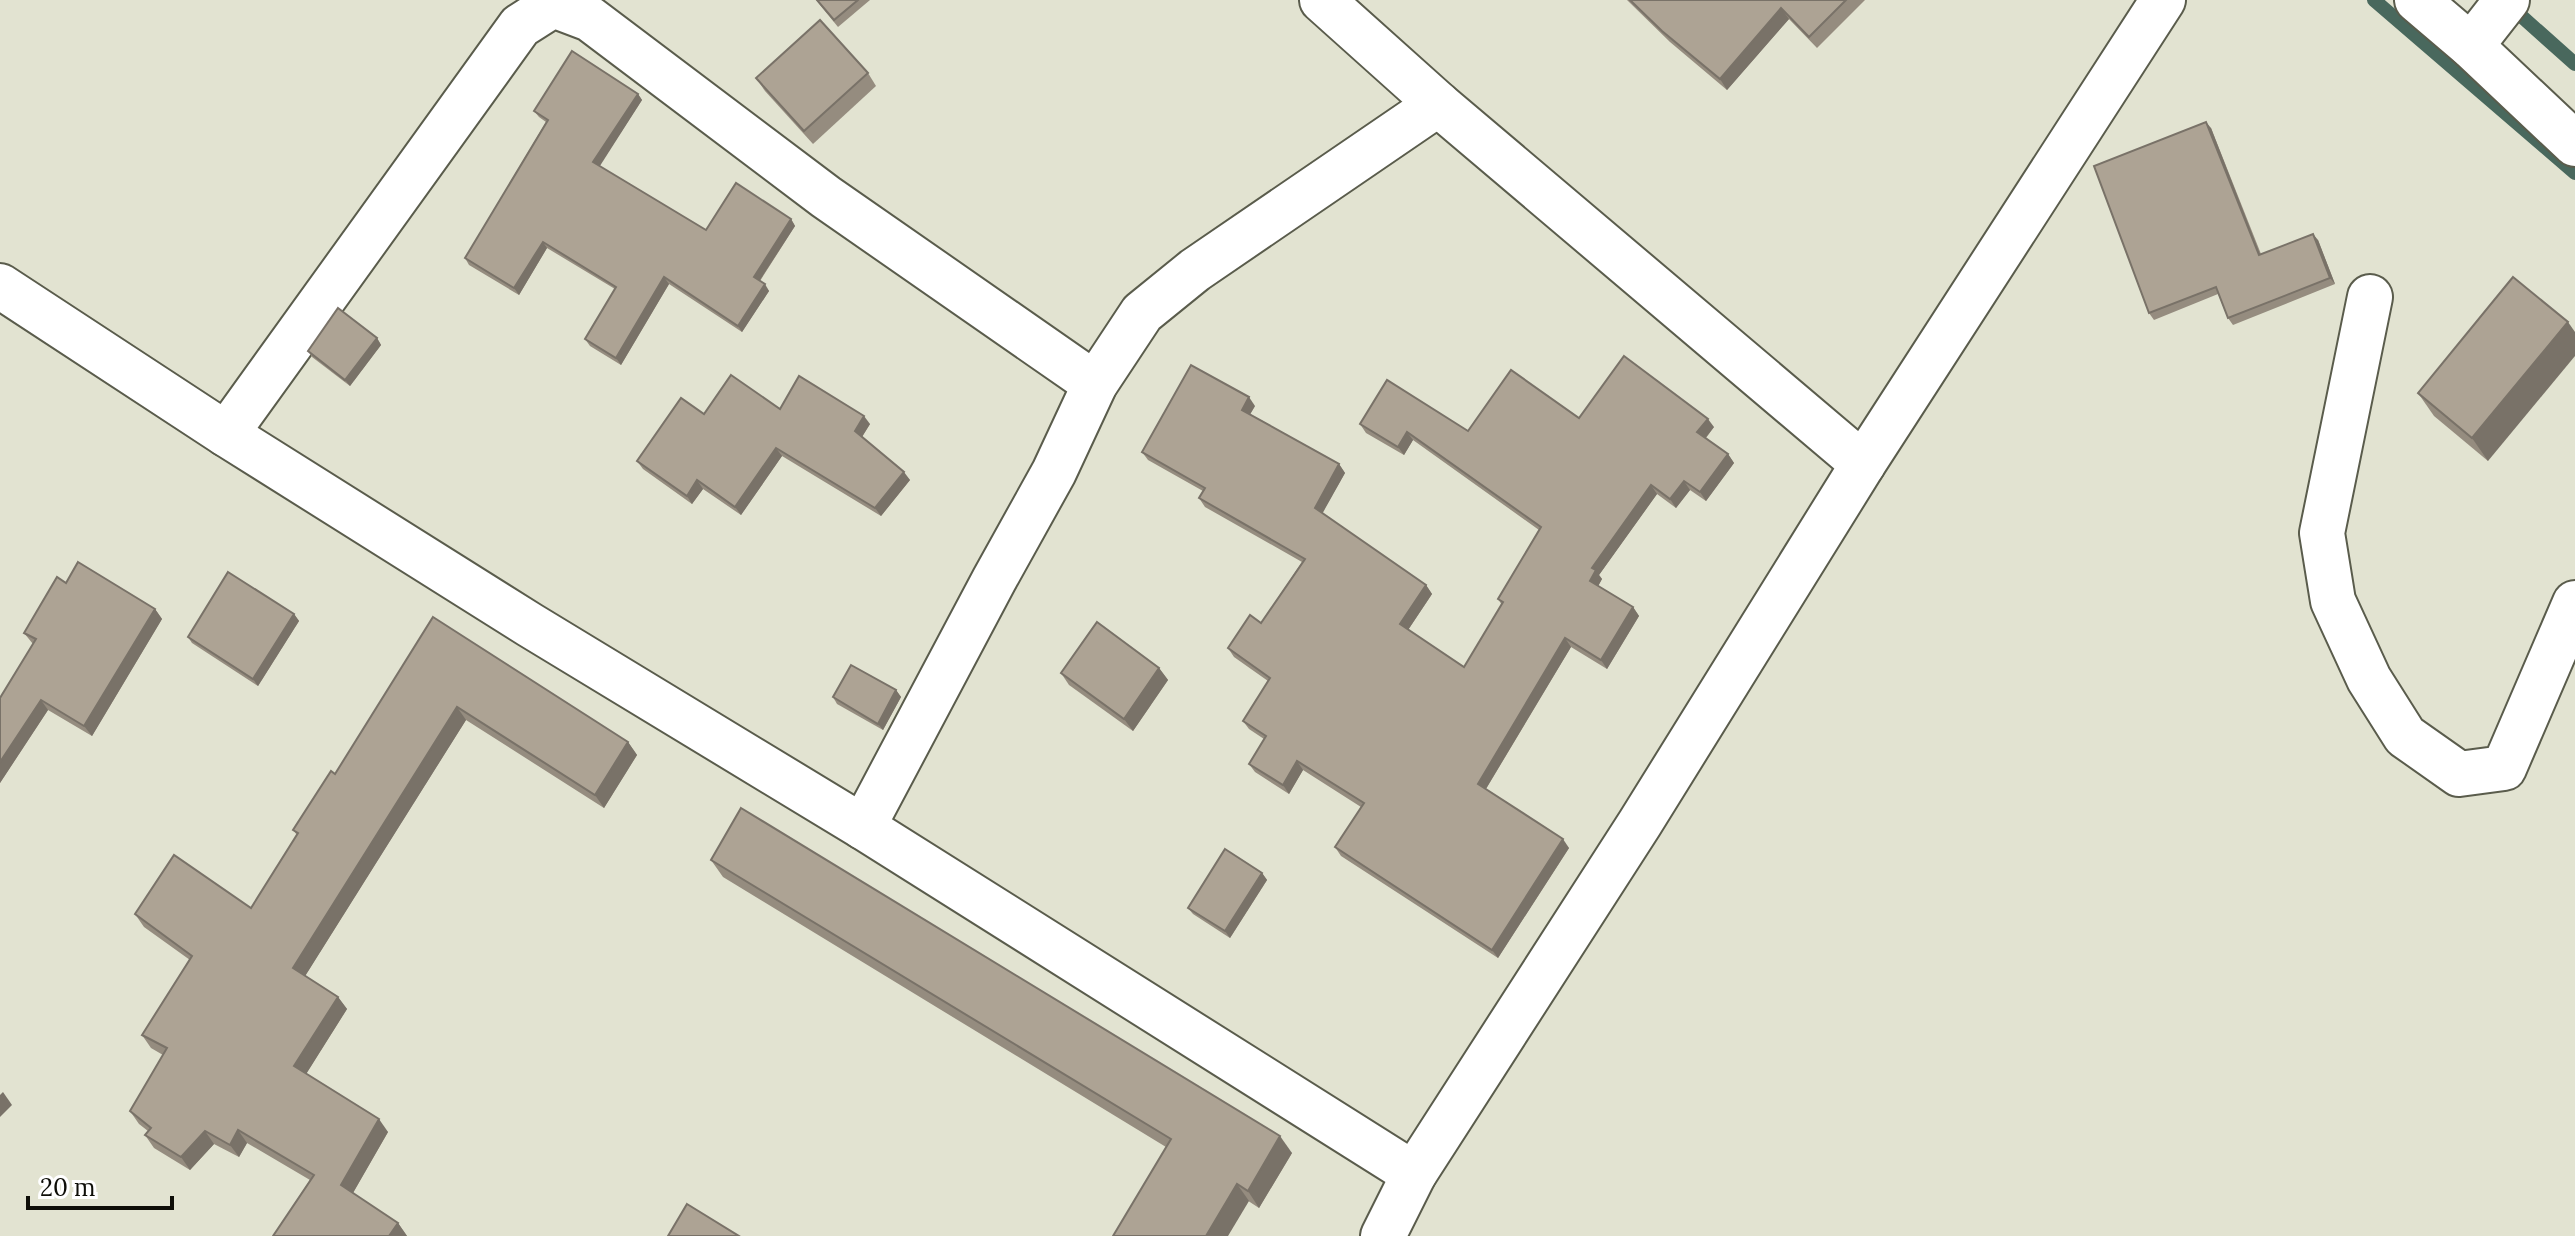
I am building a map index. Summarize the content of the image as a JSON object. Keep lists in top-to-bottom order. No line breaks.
{"scale_bar":"20 m"}
